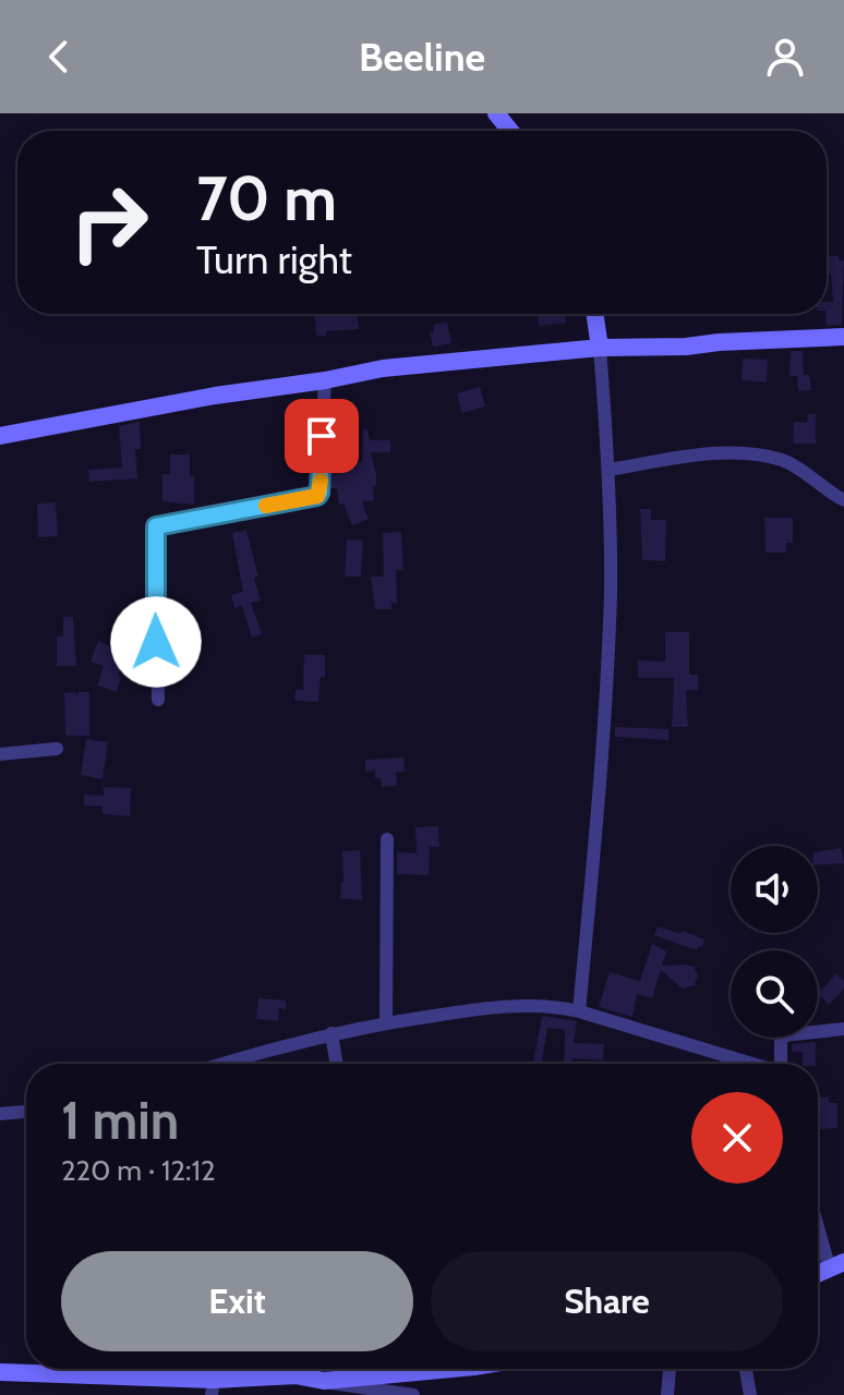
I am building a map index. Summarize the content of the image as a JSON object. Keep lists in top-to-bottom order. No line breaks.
{"page":{"header":"Beeline","turn":["70 m","Turn right"],"heading":["1 min","220 m · 12:12"],"buttons":["Exit","Share"]}}
